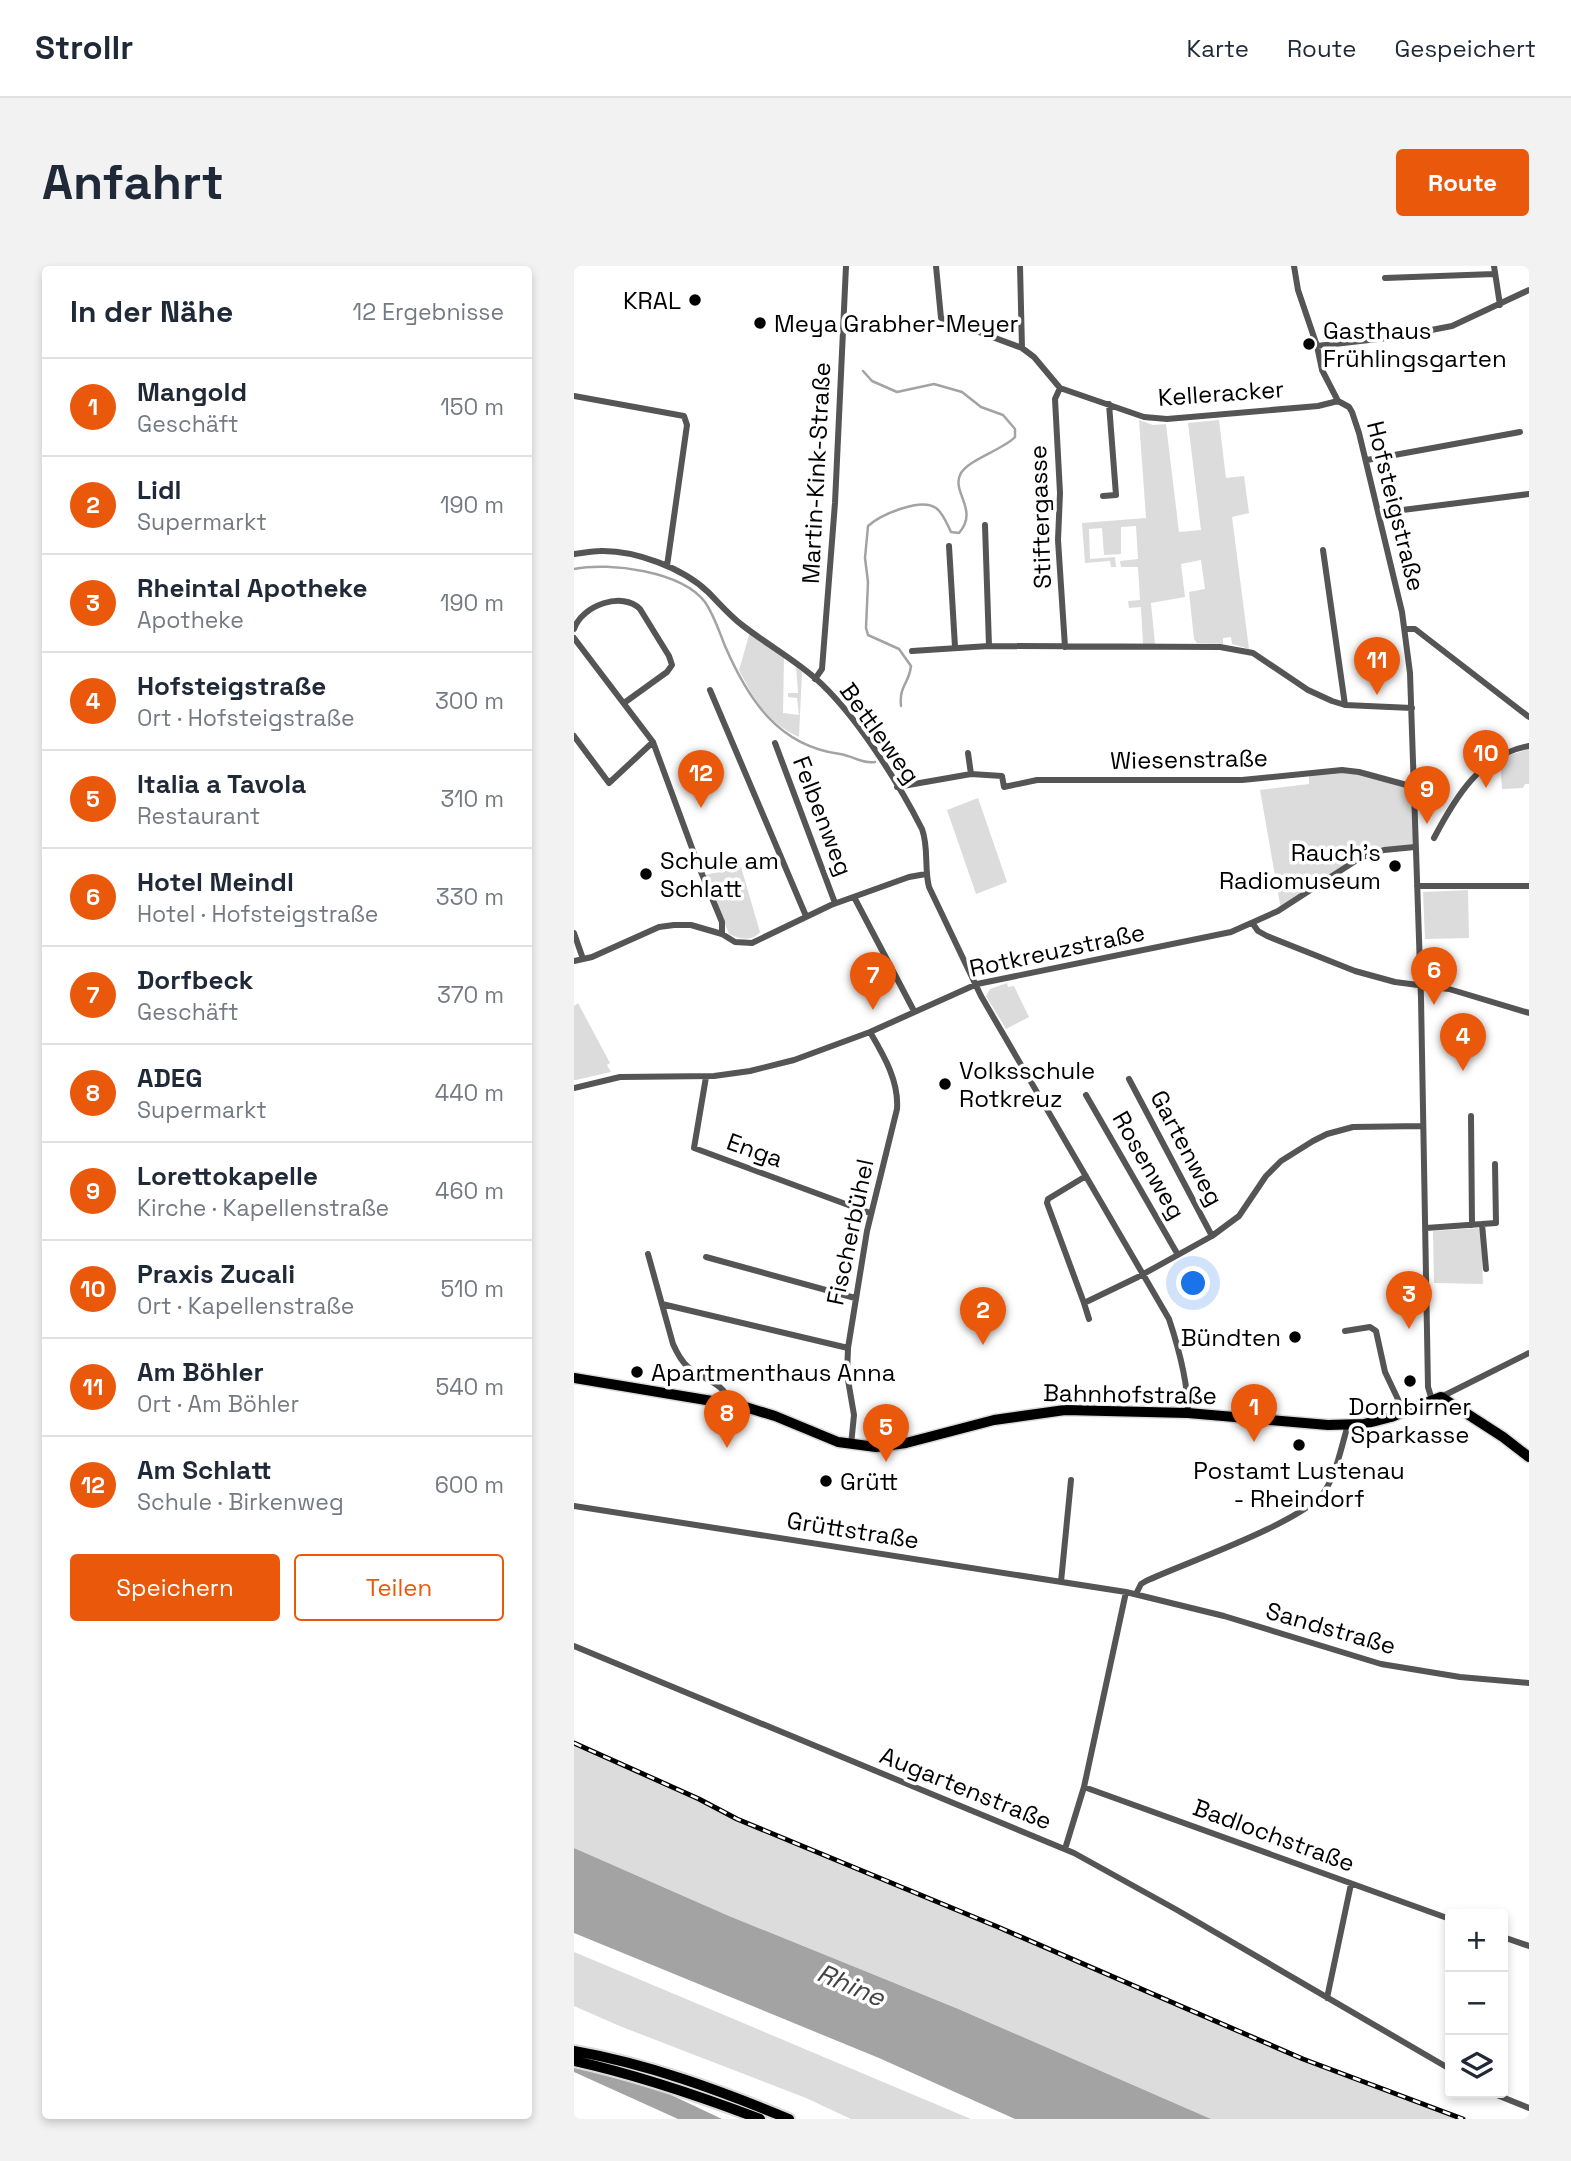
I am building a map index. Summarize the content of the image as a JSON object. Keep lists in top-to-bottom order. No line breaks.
{"streets":{"main road":["Bahnhofstraße"],"street":["Kelleracker","Martin-Kink-Straße","Hofsteigstraße","Stiftergasse","Bettleweg","Wiesenstraße","Felbenweg","Rotkreuzstraße","Gartenweg","Enga","Rosenweg","Fischerbühel","Grüttstraße","Sandstraße","Augartenstraße","Badlochstraße"]},"crossings":[["Kelleracker","Hofsteigstraße"],["Kelleracker","Stiftergasse"],["Martin-Kink-Straße","Bettleweg"],["Hofsteigstraße","Wiesenstraße"],["Hofsteigstraße","Rotkreuzstraße"],["Hofsteigstraße","Bahnhofstraße"],["Bettleweg","Wiesenstraße"],["Bettleweg","Rotkreuzstraße"],["Bettleweg","Bahnhofstraße"],["Rotkreuzstraße","Enga"],["Rotkreuzstraße","Fischerbühel"],["Enga","Fischerbühel"],["Fischerbühel","Bahnhofstraße"],["Grüttstraße","Sandstraße"]],"water":["Rhine"],"places":["KRAL","Meya Grabher-Meyer","Gasthaus Frühlingsgarten","Rauch's Radiomuseum","Schule am Schlatt","Volksschule Rotkreuz","Bündten","Apartmenthaus Anna","Dornbirner Sparkasse","Postamt Lustenau - Rheindorf","Grütt"],"page":{"header":"Strollr","nav":["Karte","Route","Gespeichert"],"buttons":["Route",["Speichern","Teilen"]],"title":"Anfahrt","heading":["In der Nähe","12 Ergebnisse"],"list":[{"mark":"1","name":"Mangold","note":"Geschäft","value":"150 m"},{"mark":"2","name":"Lidl","note":"Supermarkt","value":"190 m"},{"mark":"3","name":"Rheintal Apotheke","note":"Apotheke","value":"190 m"},{"mark":"4","name":"Hofsteigstraße","note":"Ort · Hofsteigstraße","value":"300 m"},{"mark":"5","name":"Italia a Tavola","note":"Restaurant","value":"310 m"},{"mark":"6","name":"Hotel Meindl","note":"Hotel · Hofsteigstraße","value":"330 m"},{"mark":"7","name":"Dorfbeck","note":"Geschäft","value":"370 m"},{"mark":"8","name":"ADEG","note":"Supermarkt","value":"440 m"},{"mark":"9","name":"Lorettokapelle","note":"Kirche · Kapellenstraße","value":"460 m"},{"mark":"10","name":"Praxis Zucali","note":"Ort · Kapellenstraße","value":"510 m"},{"mark":"11","name":"Am Böhler","note":"Ort · Am Böhler","value":"540 m"},{"mark":"12","name":"Am Schlatt","note":"Schule · Birkenweg","value":"600 m"}],"pins":["11","10","12","9","6","7","4","3","2","1","8","5"],"map_buttons":["+","−"]}}
